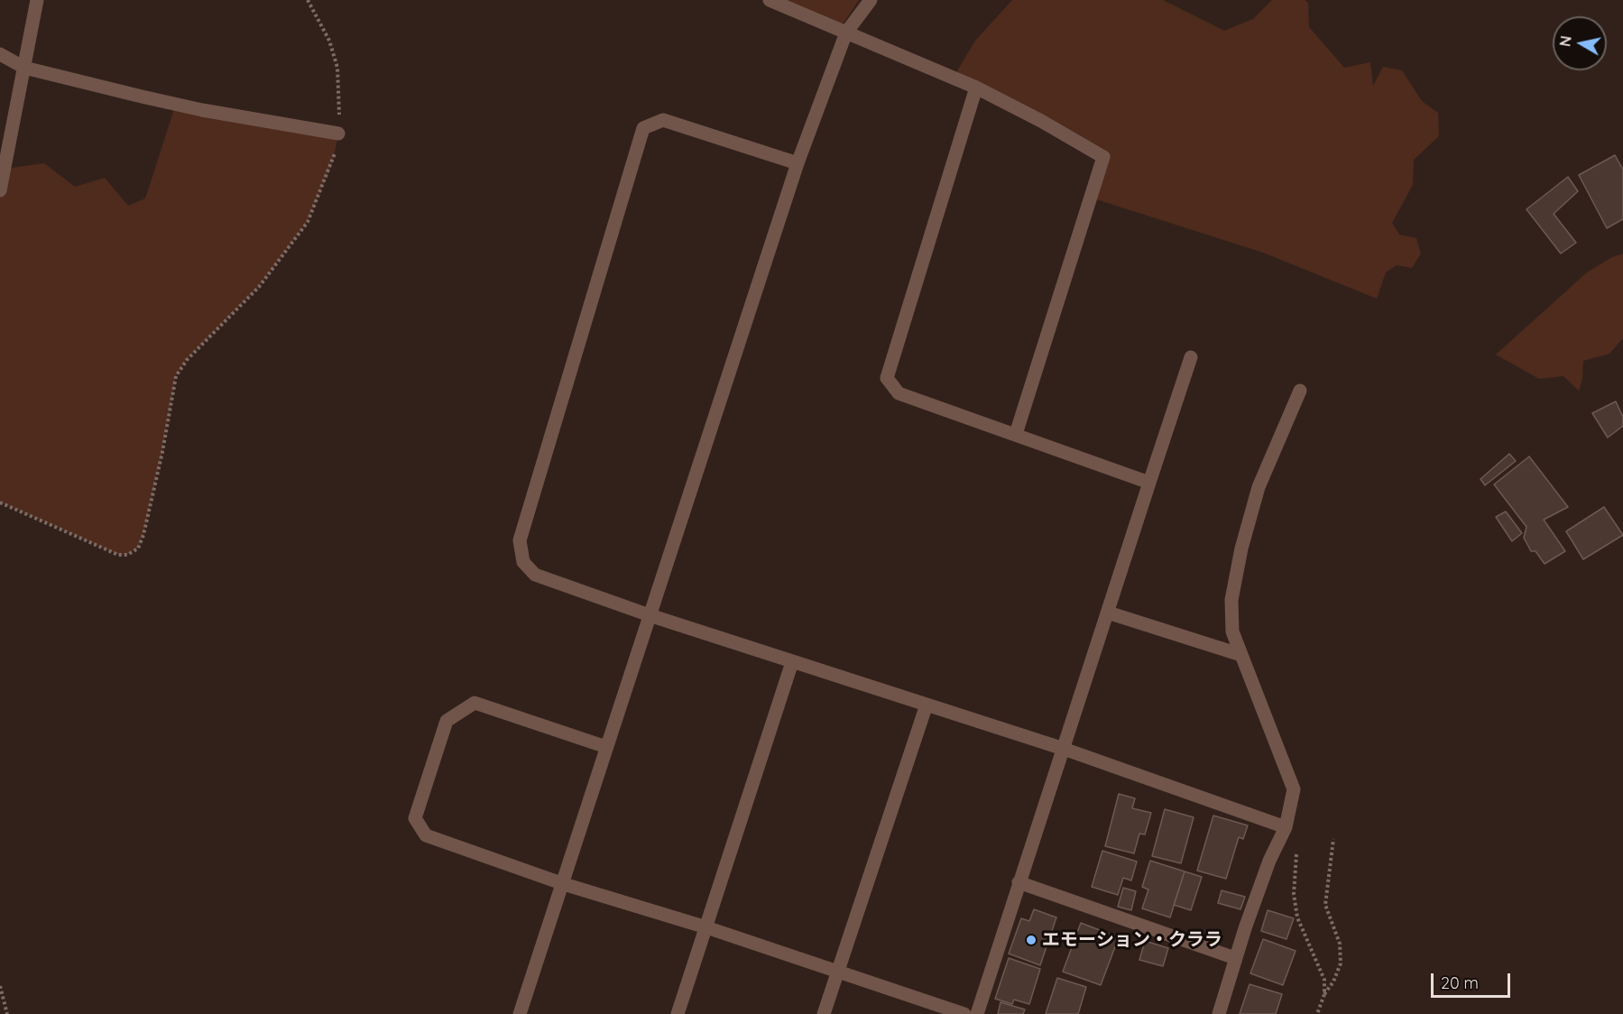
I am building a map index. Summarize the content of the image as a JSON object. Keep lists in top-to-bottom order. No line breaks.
{"places":["エモーション・クララ"],"scale_bar":"20 m","north":"left"}
